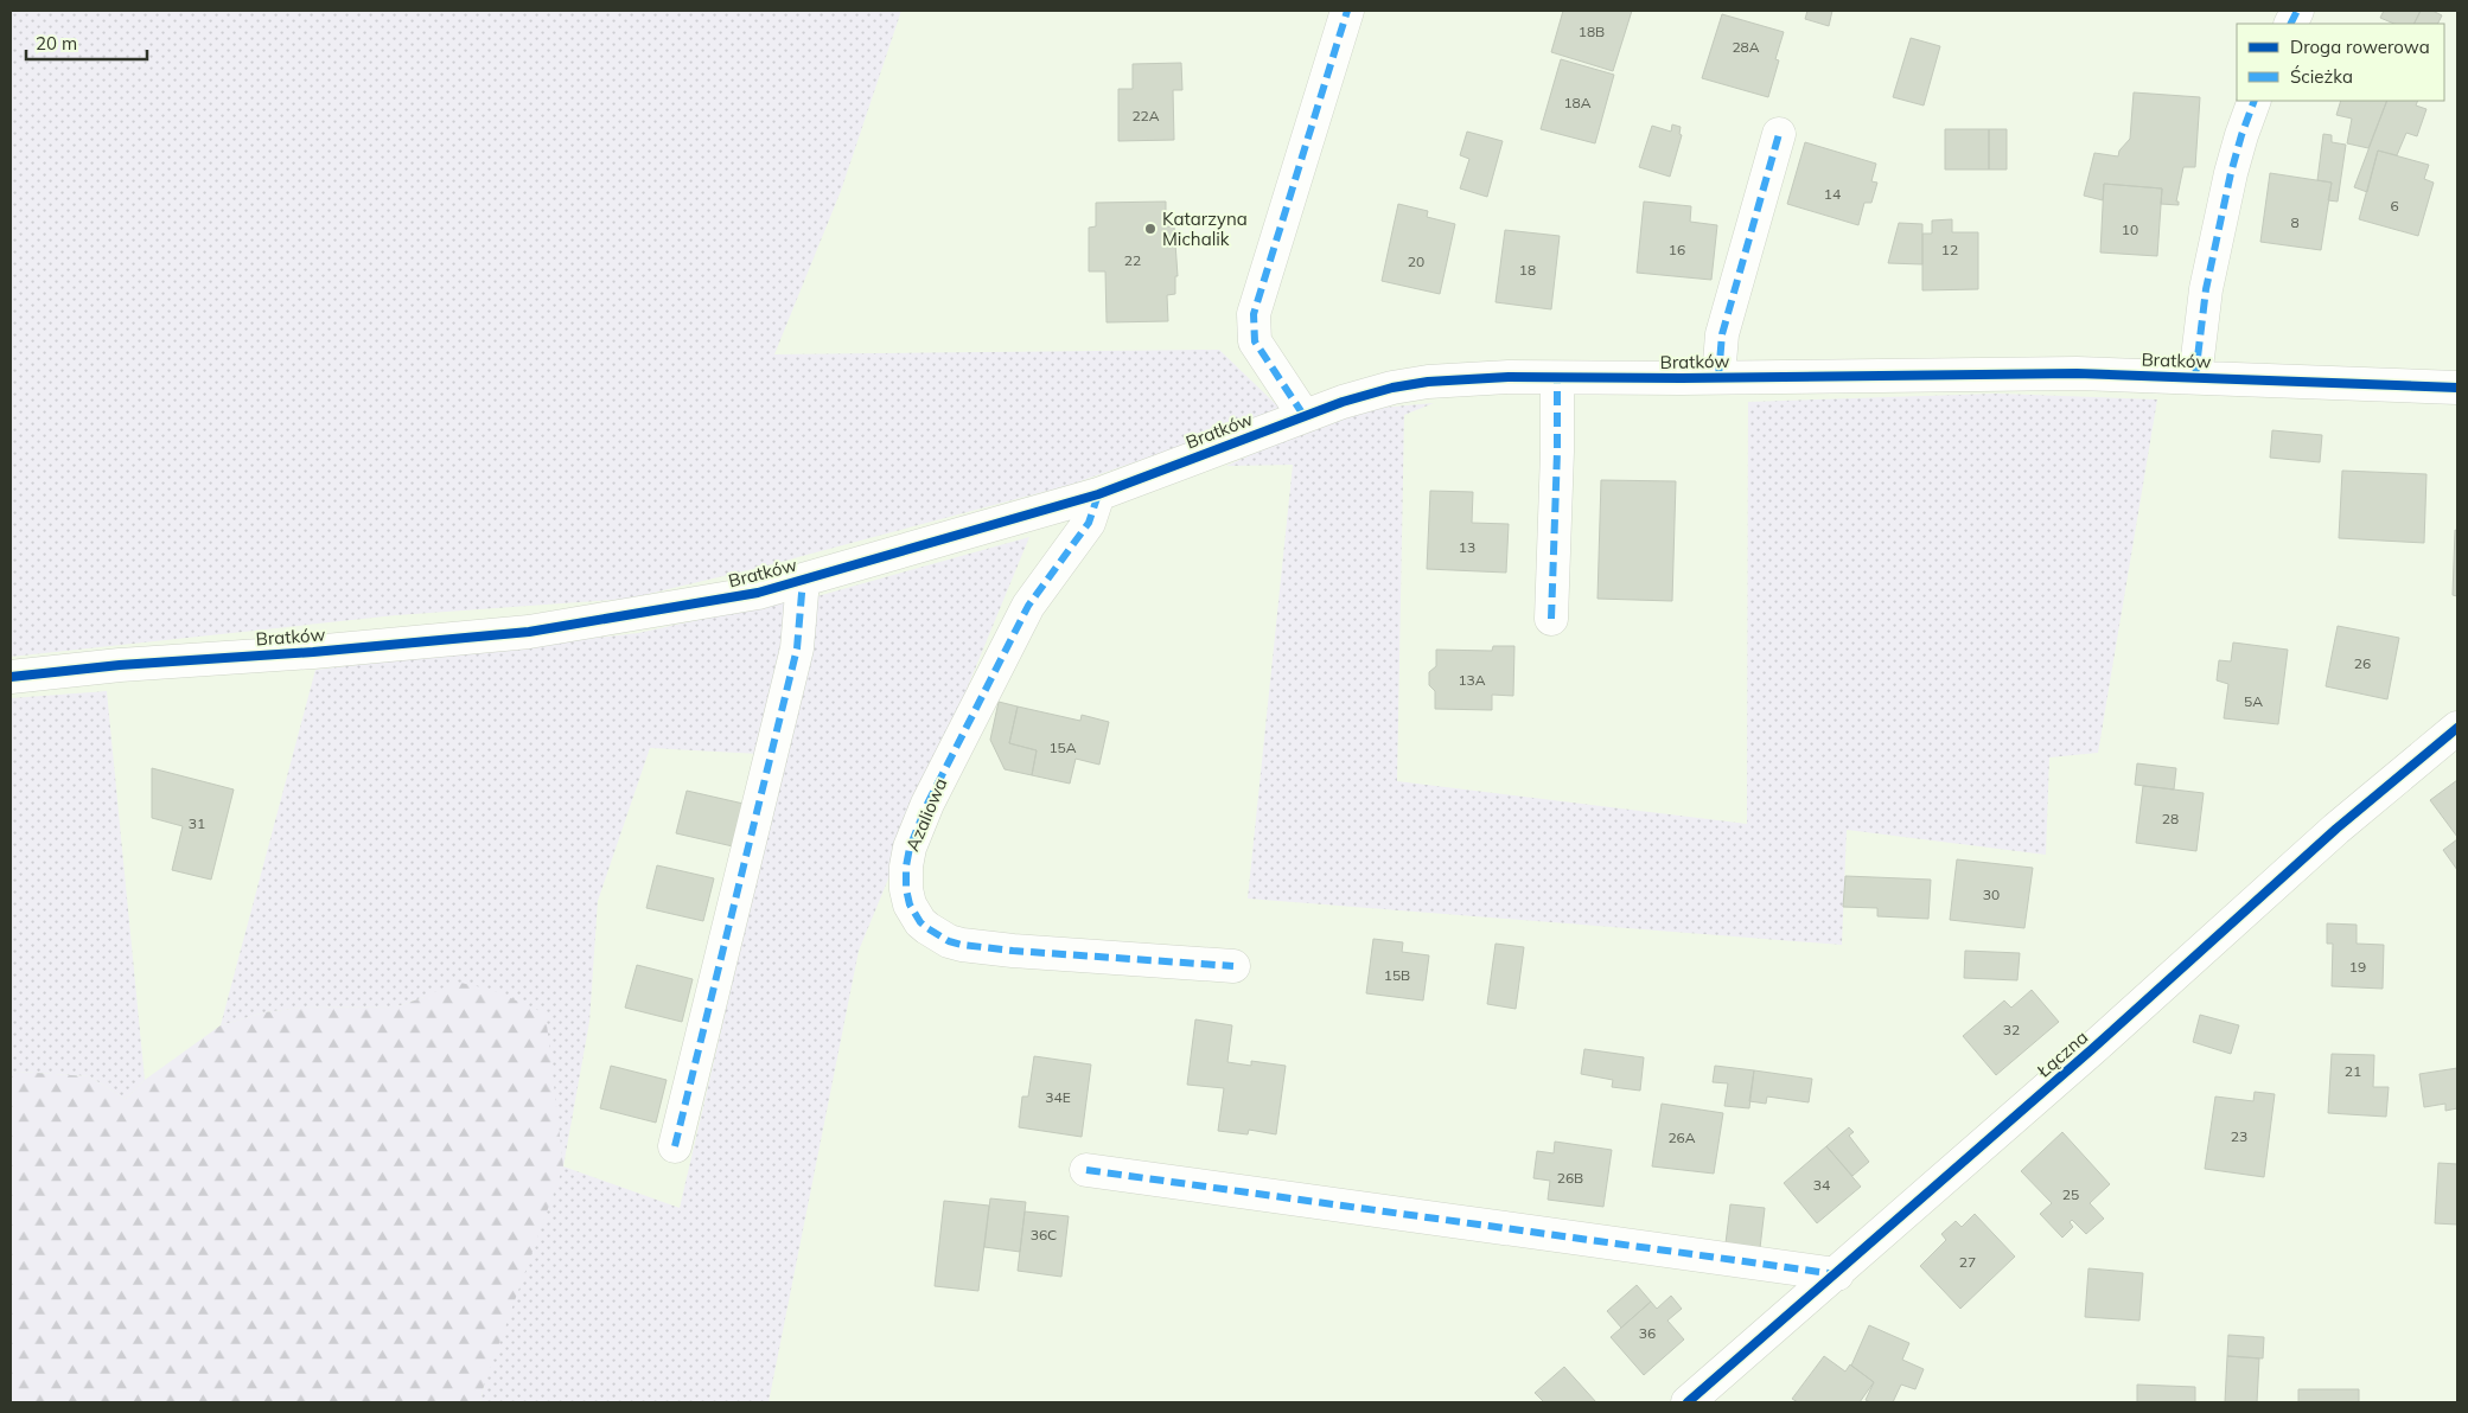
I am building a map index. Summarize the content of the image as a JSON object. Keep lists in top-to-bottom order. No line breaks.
{"streets":{"street":["Bratków","Azaliowa","Łączna"]},"crossings":[["Bratków","Azaliowa"]],"places":["Katarzyna Michalik"],"house_numbers":["18B","28A","18A","22A","14","6","8","10","16","12","22","20","18","13","26","13A","5A","15A","28","31","30","19","15B","32","21","34E","23","26A","26B","34","25","36C","27","36"],"legend":["Droga rowerowa","Ścieżka"],"scale_bar":"20 m"}
